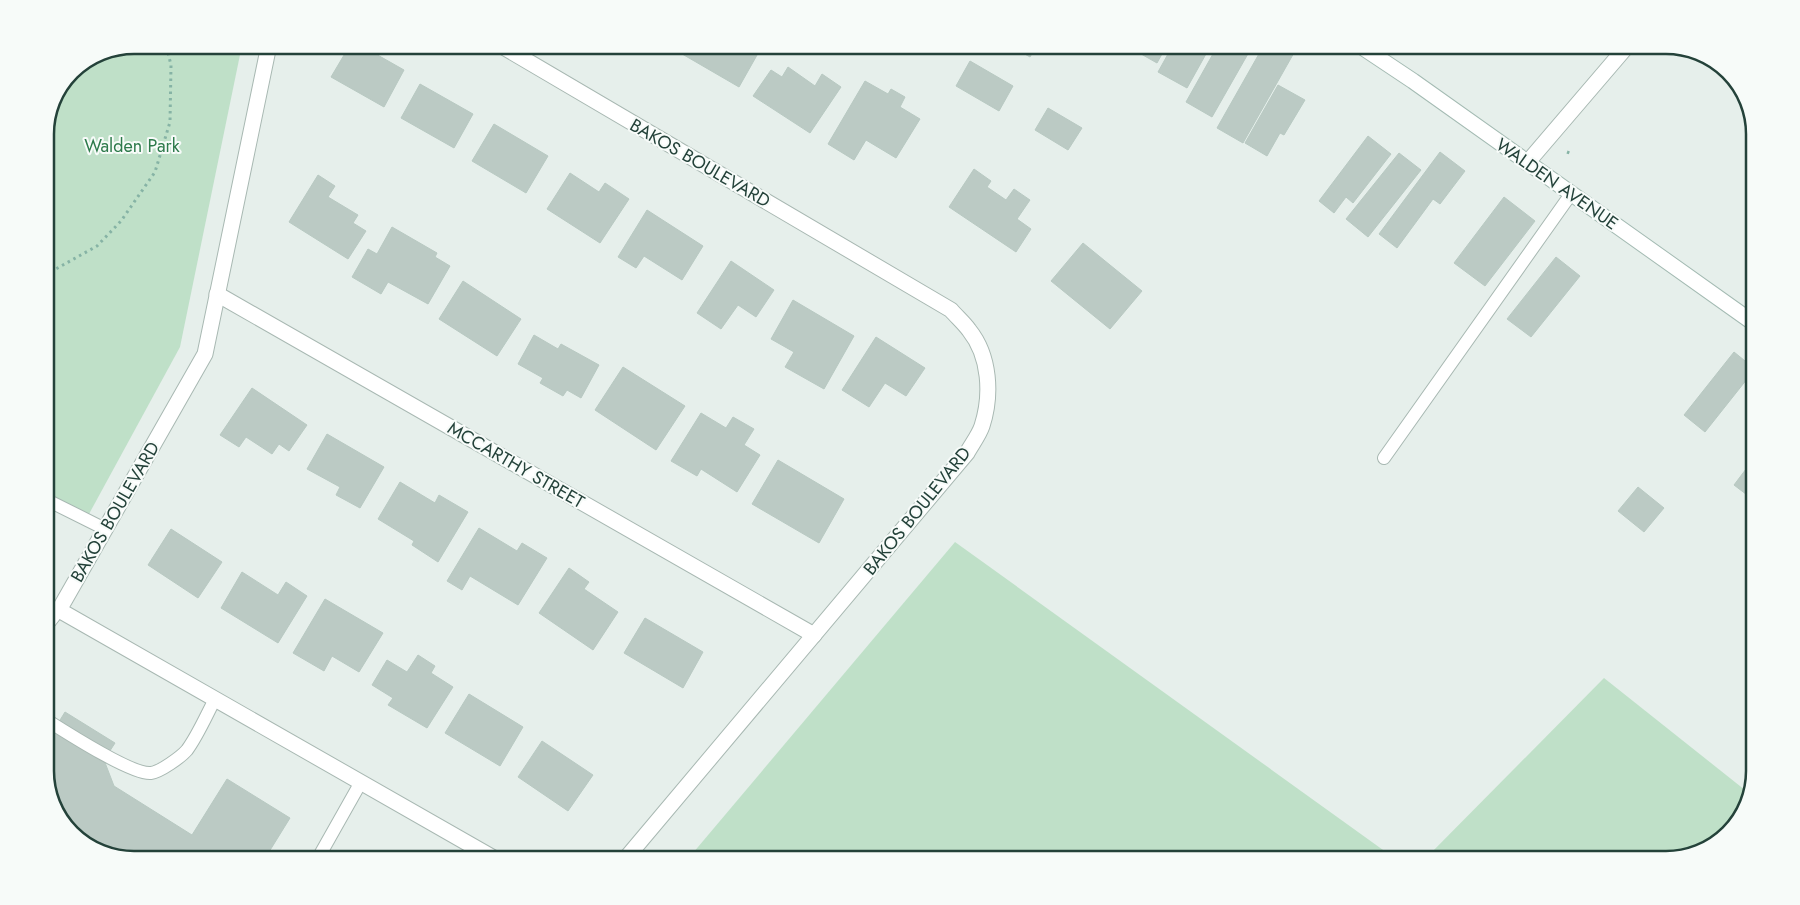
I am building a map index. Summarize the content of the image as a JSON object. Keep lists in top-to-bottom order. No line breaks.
{"streets":{"street":["BAKOS BOULEVARD","WALDEN AVENUE","MCCARTHY STREET"]},"crossings":[["BAKOS BOULEVARD","MCCARTHY STREET"]],"parks":["Walden Park"]}
